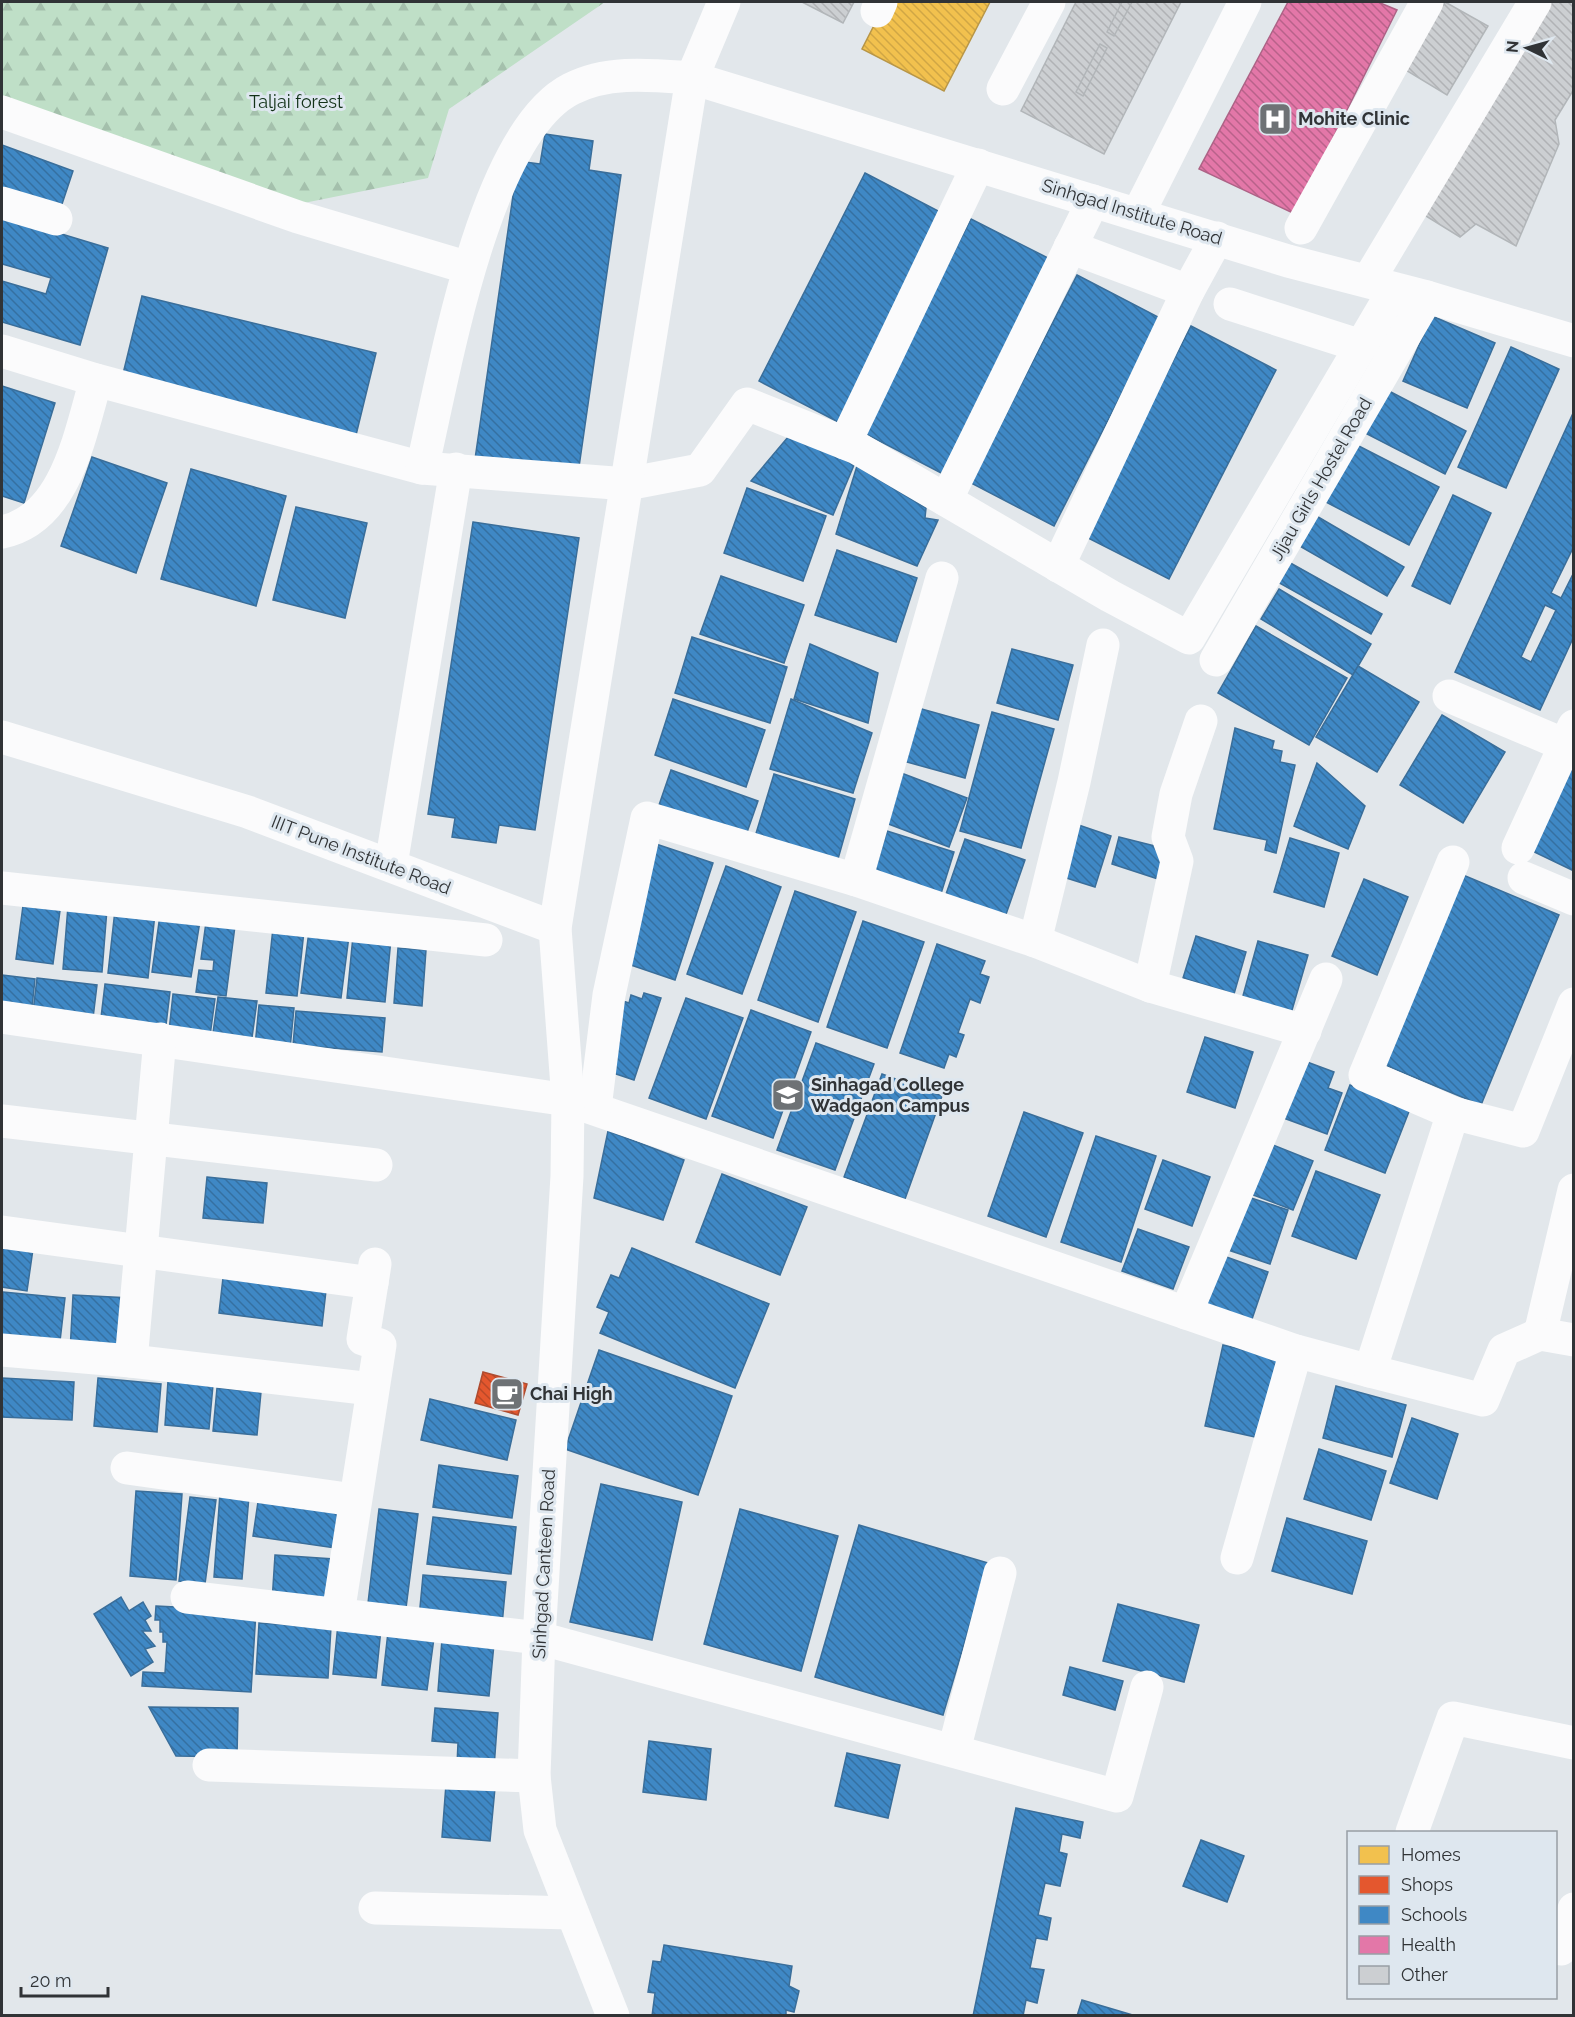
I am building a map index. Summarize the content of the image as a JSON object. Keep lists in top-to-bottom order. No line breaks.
{"streets":{"street":["Sinhgad Institute Road","Jijau Girls Hostel Road","IIIT Pune Institute Road","Sinhgad Canteen Road"]},"crossings":[["Sinhgad Institute Road","Jijau Girls Hostel Road"]],"parks":["Taljai forest"],"places":{"hospital":["Mohite Clinic"],"school or university":["Sinhagad College Wadgaon Campus"],"cafe":["Chai High"]},"legend":["Homes","Shops","Schools","Health","Other"],"scale_bar":"20 m","north":"left"}
